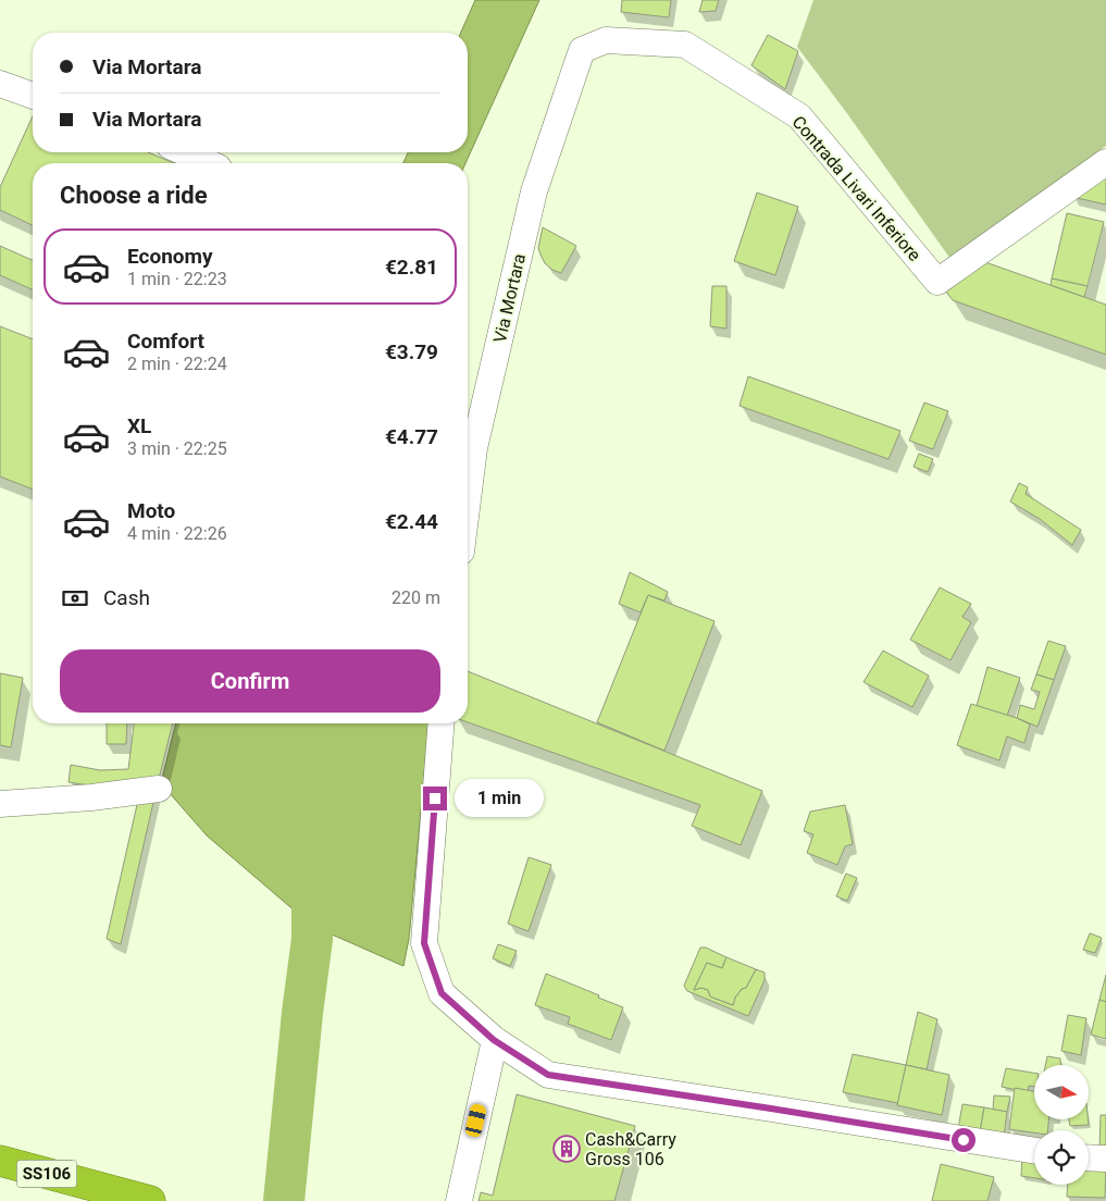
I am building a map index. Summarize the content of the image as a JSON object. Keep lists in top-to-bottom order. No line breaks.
{"streets":{"highway":["SS106"],"street":["Contrada Livari Inferiore","Via Mortara"]},"crossings":[["Contrada Livari Inferiore","Via Mortara"]],"places":{"building":["Cash&Carry Gross 106"]},"north":"right","page":{"banner":["Via Mortara","Via Mortara"],"heading":"Choose a ride","list":[{"name":"Economy","note":"1 min · 22:23","value":"€2.81"},{"name":"Comfort","note":"2 min · 22:24","value":"€3.79"},{"name":"XL","note":"3 min · 22:25","value":"€4.77"},{"name":"Moto","note":"4 min · 22:26","value":"€2.44"}],"pay":["Cash","220 m"],"buttons":"Confirm","bubble":"1 min"}}
